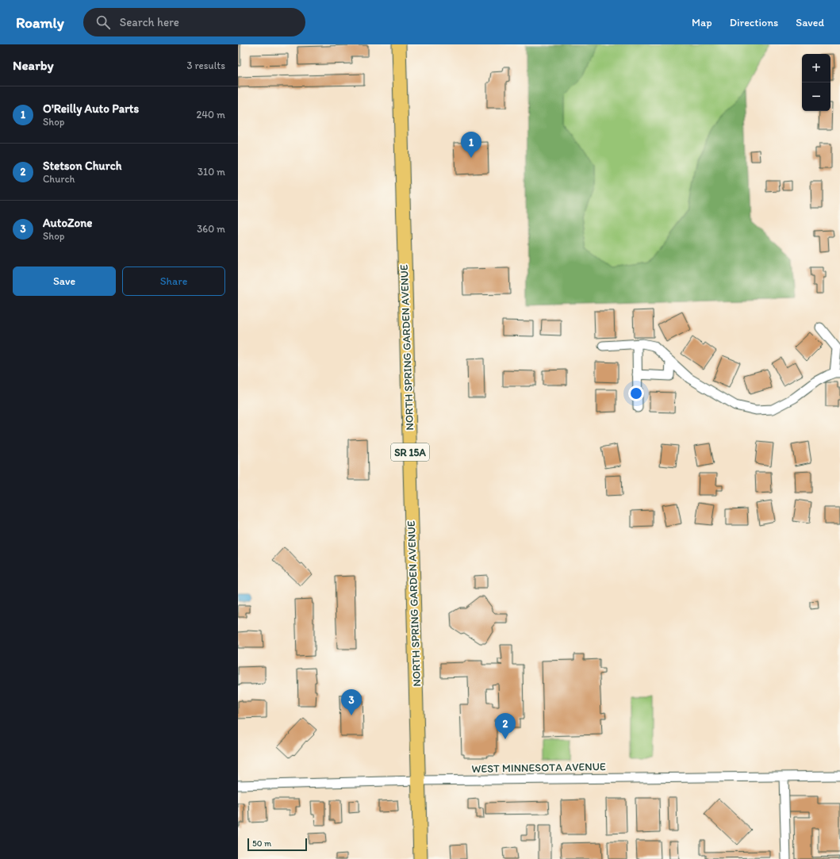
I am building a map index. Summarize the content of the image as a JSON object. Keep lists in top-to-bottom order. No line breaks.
{"streets":{"highway":["NORTH SPRING GARDEN AVENUE","SR 15A"],"street":["WEST MINNESOTA AVENUE"]},"crossings":[["NORTH SPRING GARDEN AVENUE","WEST MINNESOTA AVENUE"]],"scale_bar":"50 m","page":{"header":"Roamly","search":"Search here","nav":["Map","Directions","Saved"],"heading":["Nearby","3 results"],"map_buttons":["+","−"],"list":[{"mark":"1","name":"O'Reilly Auto Parts","note":"Shop","value":"240 m"},{"mark":"2","name":"Stetson Church","note":"Church","value":"310 m"},{"mark":"3","name":"AutoZone","note":"Shop","value":"360 m"}],"pins":["1","3","2"],"buttons":["Save","Share"],"scale":"50 m"}}
